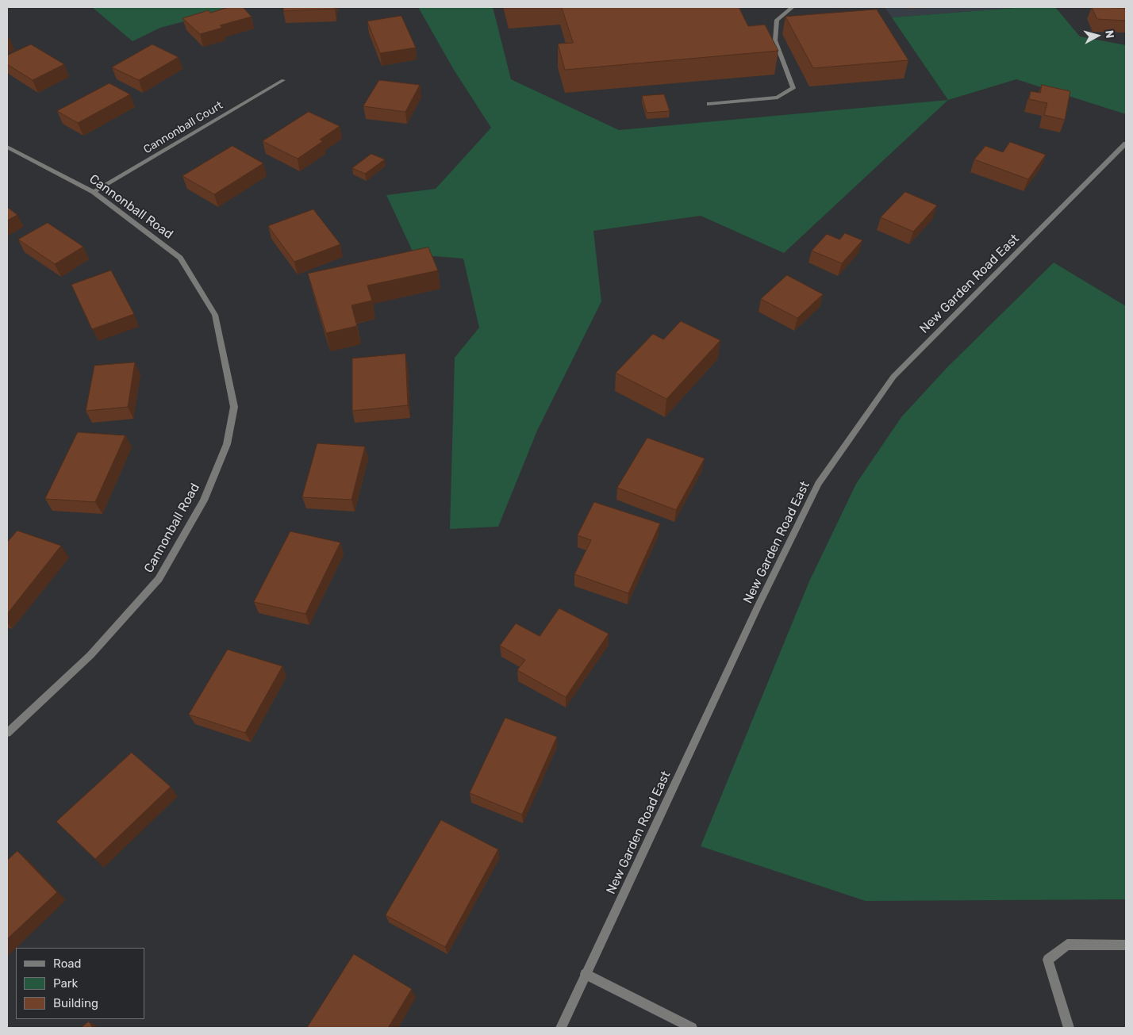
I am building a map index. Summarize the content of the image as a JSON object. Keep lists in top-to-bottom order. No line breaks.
{"streets":{"street":["Cannonball Court","Cannonball Road","New Garden Road East"]},"crossings":[["Cannonball Court","Cannonball Road"]],"legend":["Road","Park","Building"],"north":"right"}
